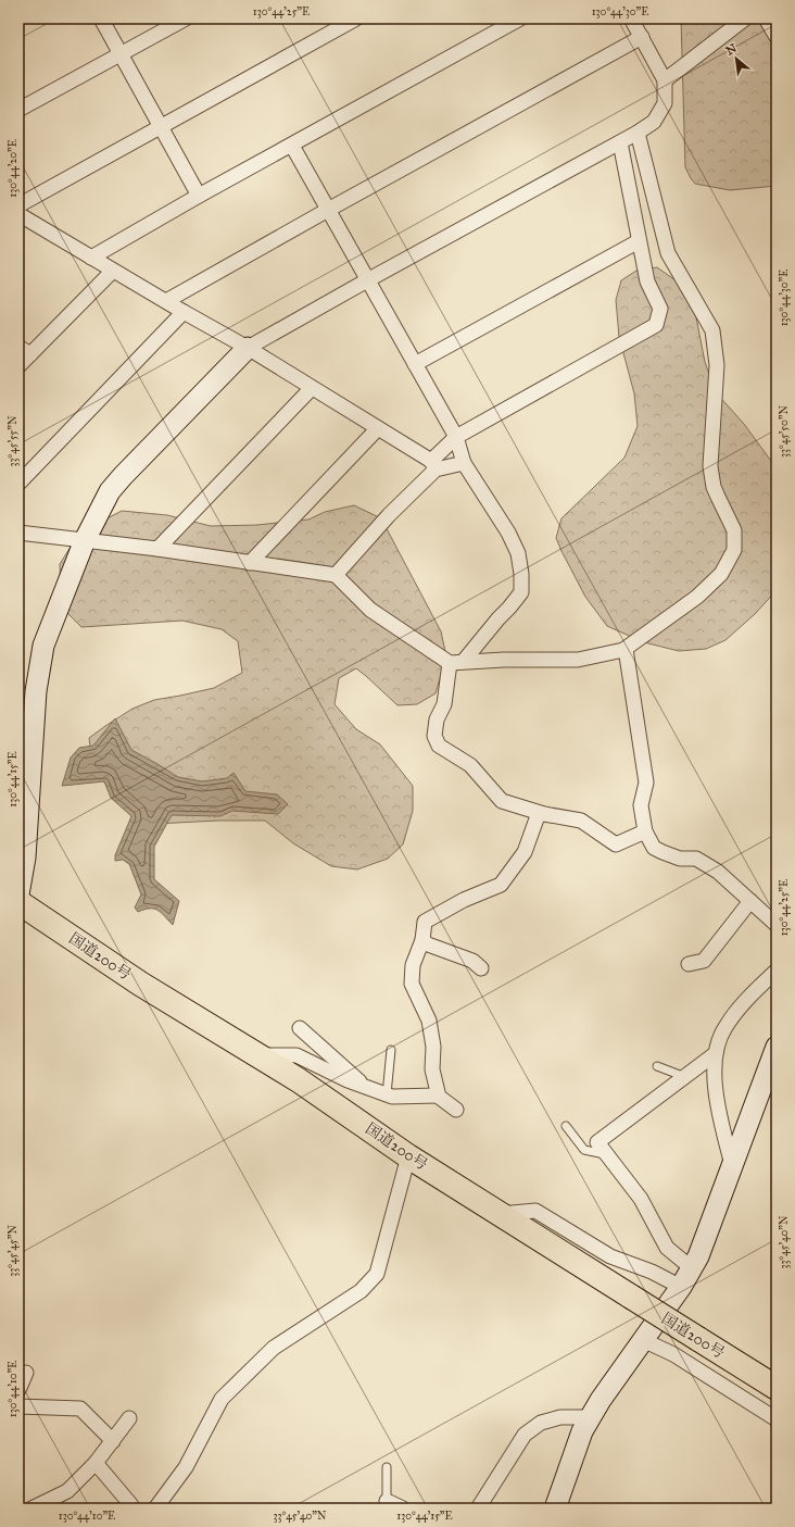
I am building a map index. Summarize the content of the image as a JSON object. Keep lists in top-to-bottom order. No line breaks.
{"streets":{"highway":["国道200号"]},"north":"top left","coordinates":["130°44'25\"E","130°44'30\"E","130°44'20\"E","33°45'50\"N","33°45'55\"N","130°44'15\"E","33°45'40\"N","33°45'45\"N","130°44'10\"E"]}
